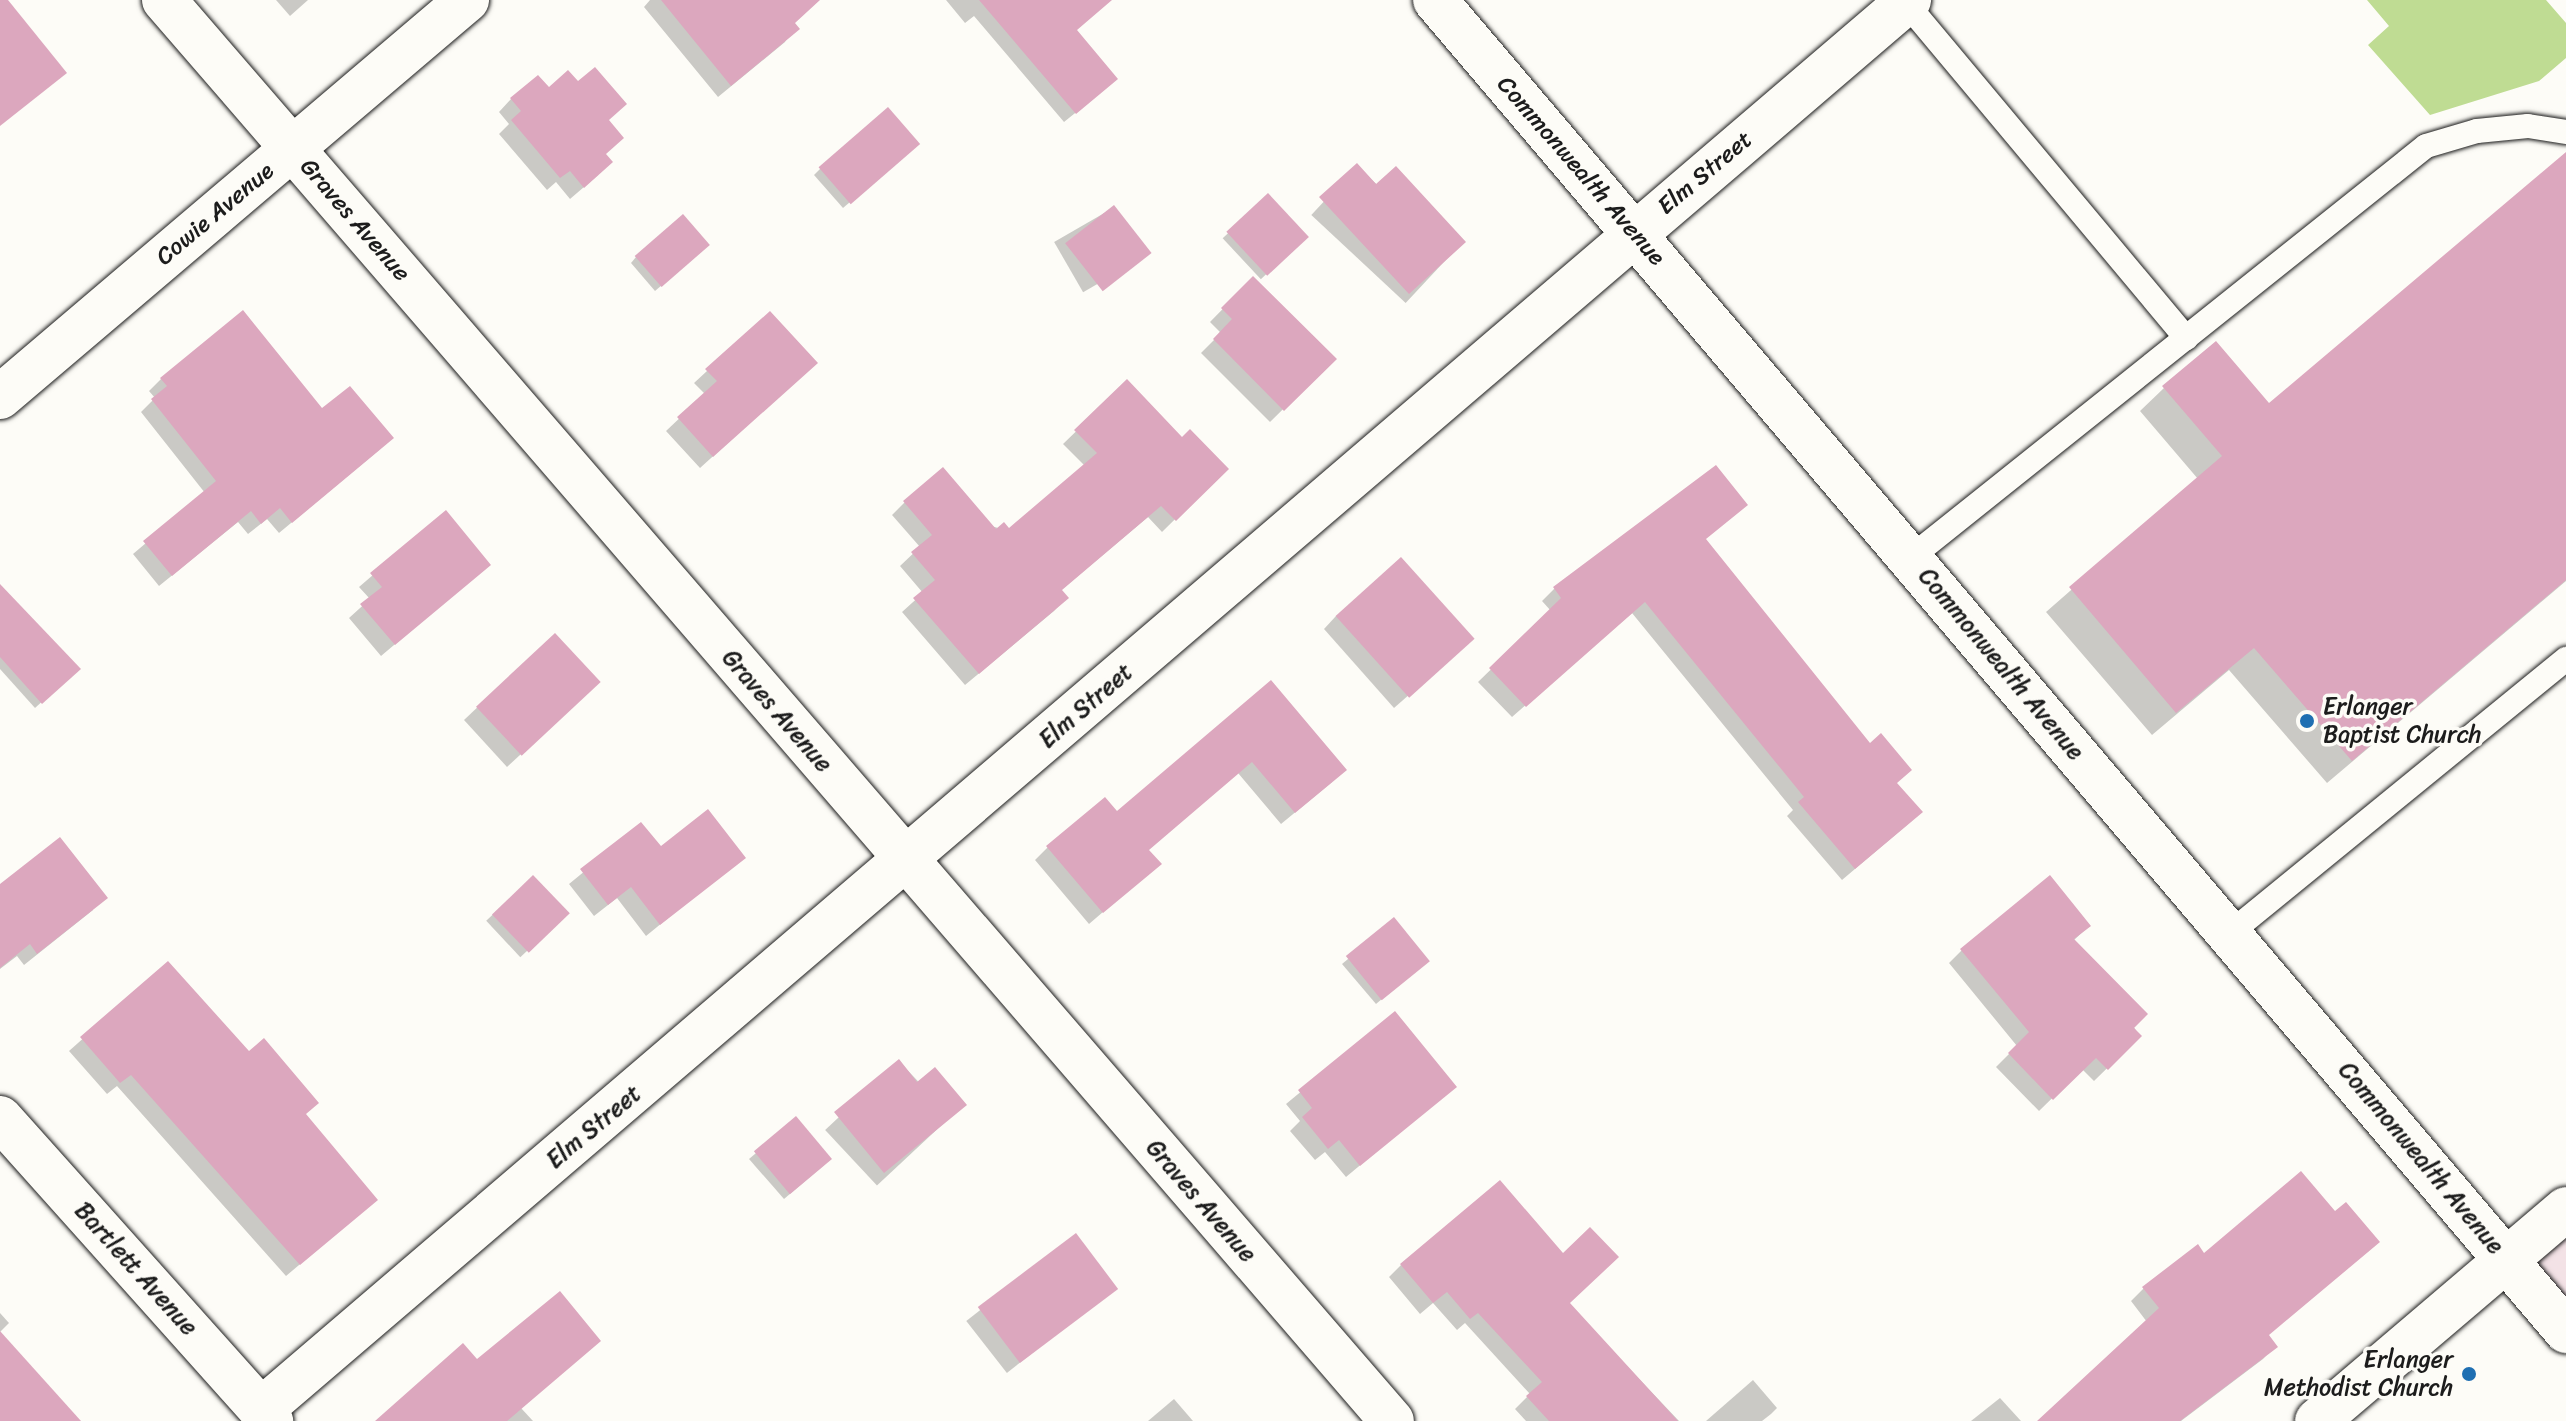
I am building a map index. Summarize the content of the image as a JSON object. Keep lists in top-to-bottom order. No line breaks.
{"streets":{"street":["Commonwealth Avenue","Elm Street","Cowie Avenue","Graves Avenue","Bartlett Avenue"]},"crossings":[["Commonwealth Avenue","Elm Street"],["Elm Street","Graves Avenue"],["Elm Street","Bartlett Avenue"],["Cowie Avenue","Graves Avenue"]],"places":["Erlanger Baptist Church","Erlanger Methodist Church"]}
